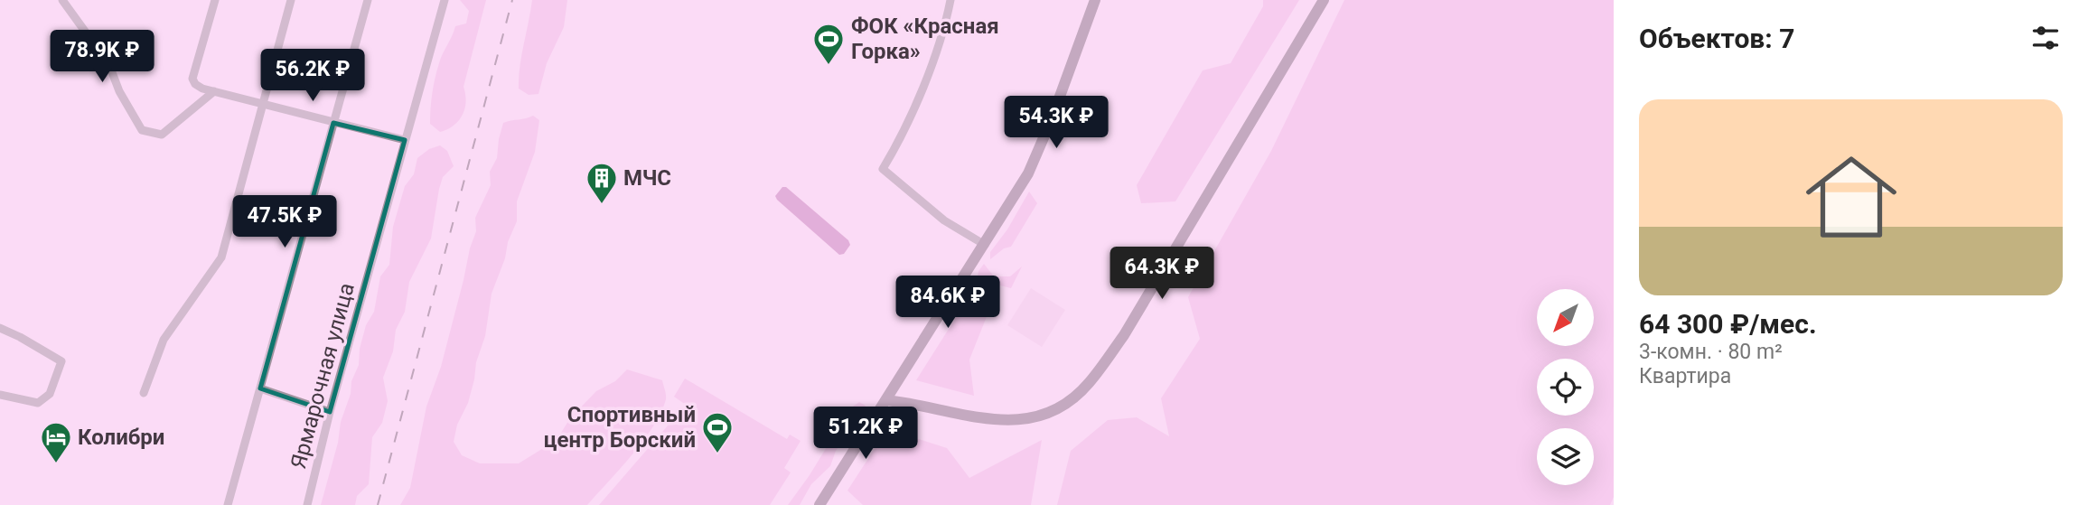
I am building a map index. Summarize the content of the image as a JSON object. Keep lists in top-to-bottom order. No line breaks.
{"streets":{"street":["Ярмарочная улица"]},"places":{"sports":["ФОК «Красная Горка»","Спортивный центр Борский"],"building":["МЧС"],"hotel":["Колибри"]},"north":"bottom left","page":{"heading":"Объектов: 7","price":["78.9K ₽","56.2K ₽","54.3K ₽","47.5K ₽","64.3K ₽","84.6K ₽","51.2K ₽"],"list":[{"name":"64 300 ₽/мес.","note":"3-комн. · 80 m² · Квартира"}]}}
